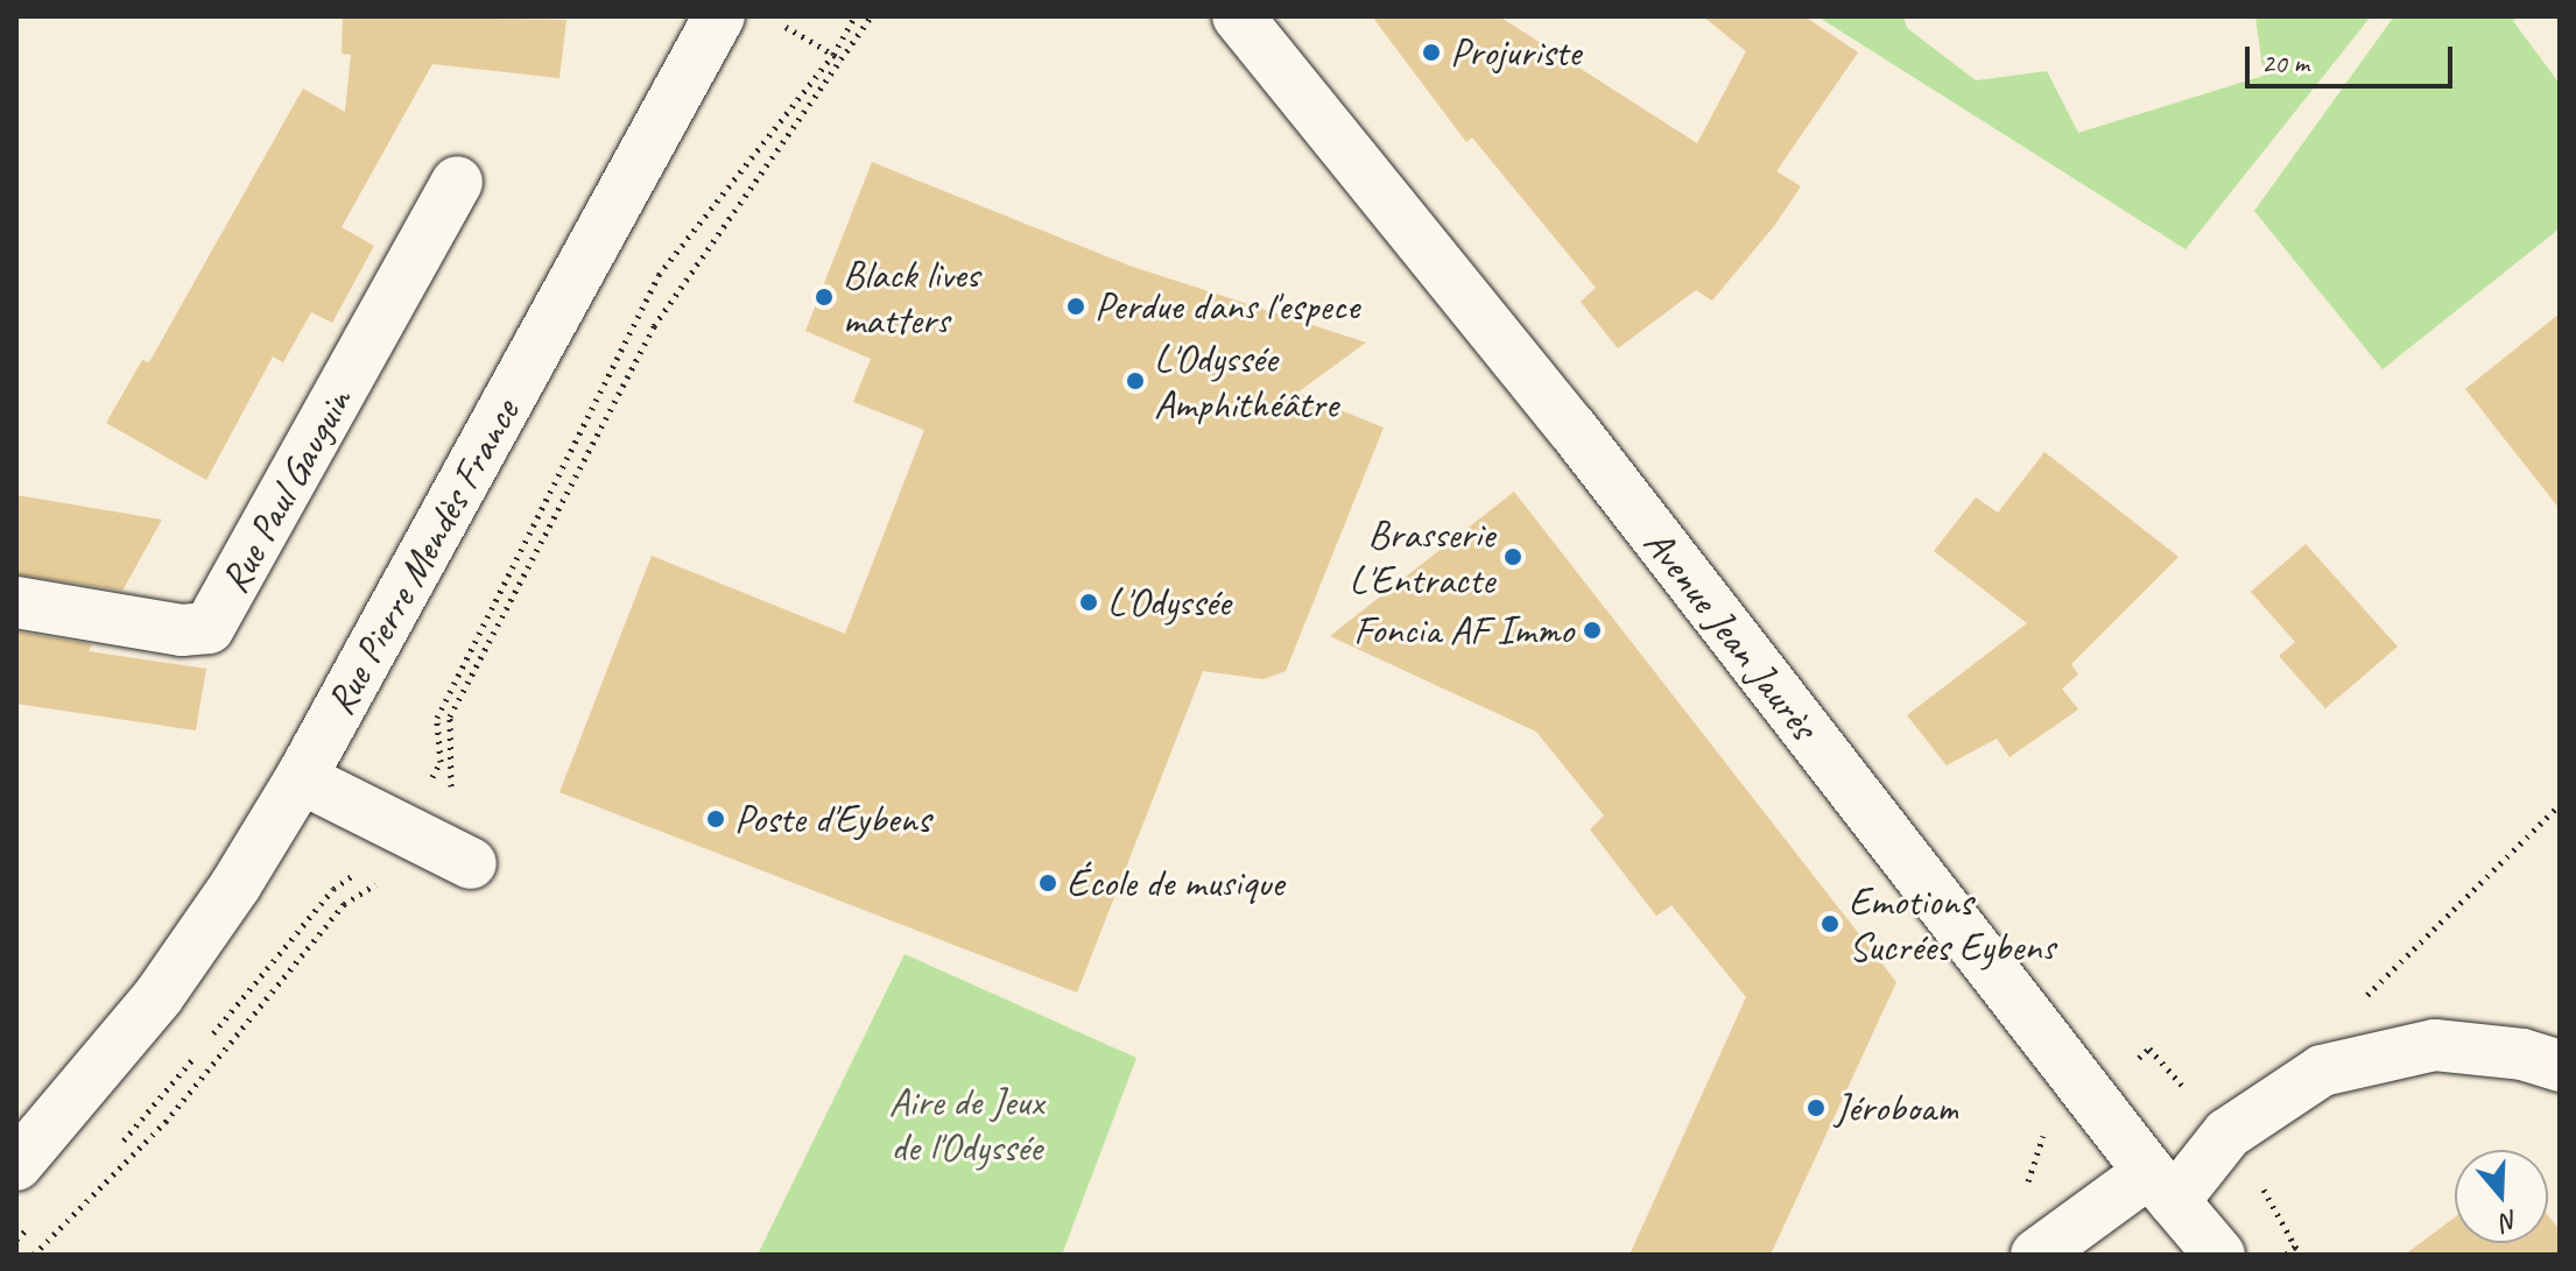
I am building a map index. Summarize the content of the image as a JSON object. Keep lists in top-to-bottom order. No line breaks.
{"streets":{"main road":["Rue Paul Gauguin","Rue Pierre Mendès France","Avenue Jean Jaurès"]},"parks":["Aire de Jeux de l'Odyssée"],"places":["Projuriste","Black lives matters","Perdue dans l'espece","L'Odyssée Amphithéâtre","Brasserie L'Entracte","L'Odyssée","Foncia AF Immo","Poste d'Eybens","École de musique","Emotions Sucrées Eybens","Jéroboam"],"scale_bar":"20 m","north":"bottom"}
